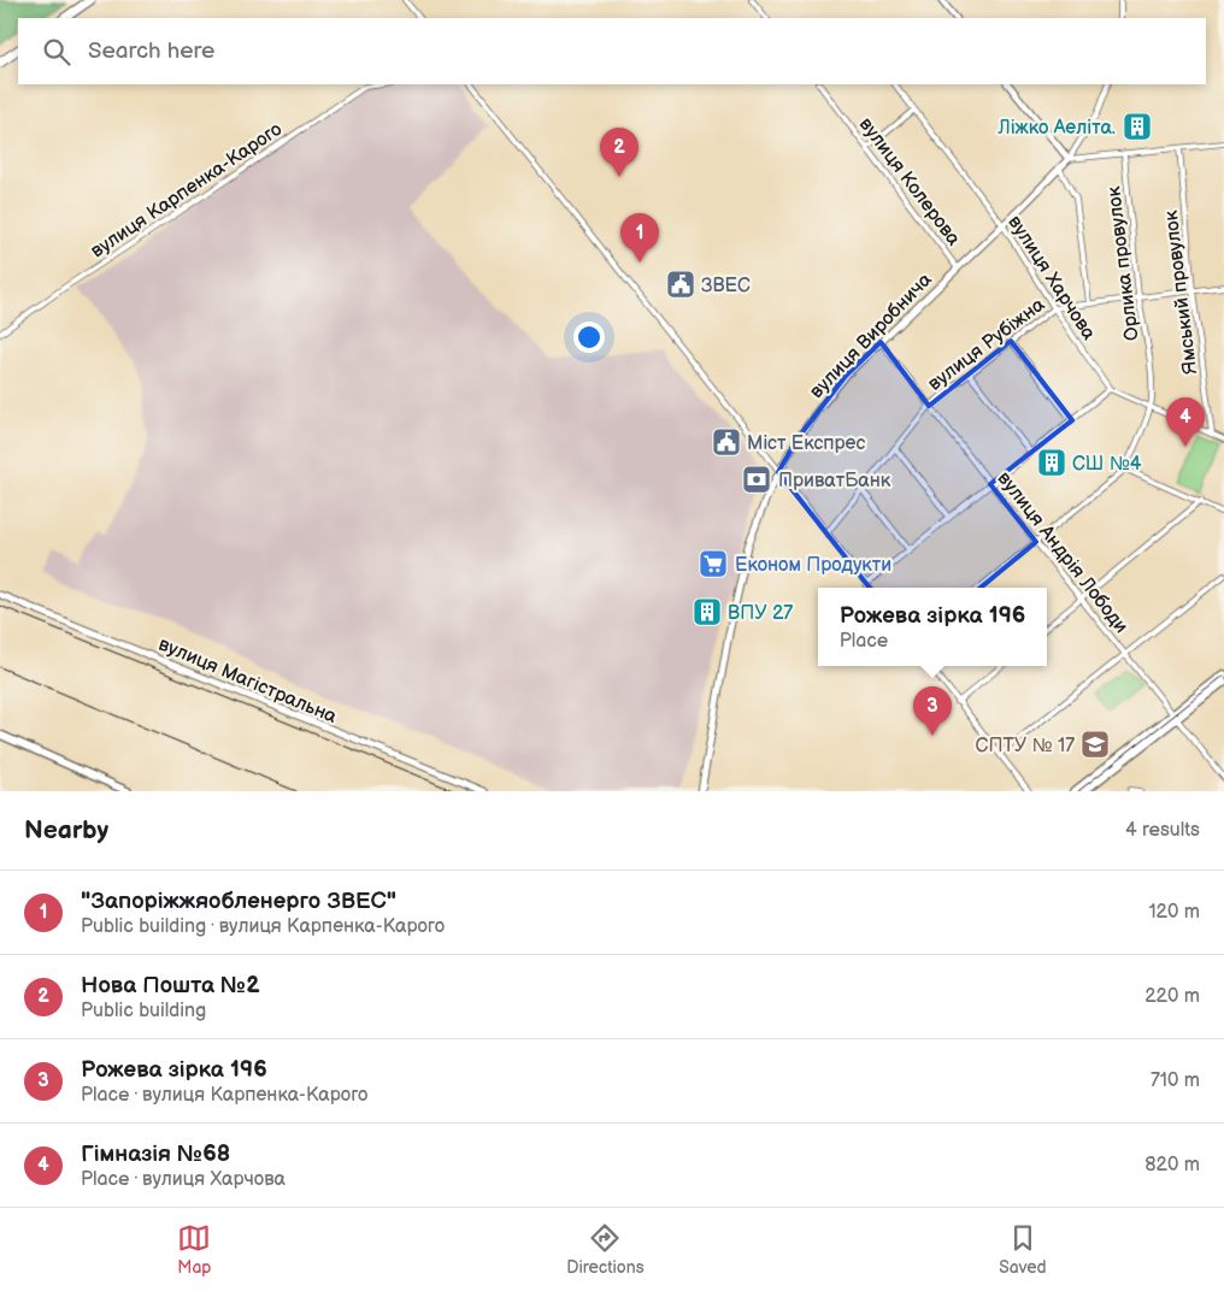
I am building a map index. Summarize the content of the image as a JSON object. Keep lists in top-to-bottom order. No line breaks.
{"streets":{"street":["вулиця Колерова","вулиця Карпенка-Карого","Орлика провулок","вулиця Харчова","Ямський провулок","вулиця Виробнича","вулиця Рубіжна","вулиця Андрія Лободи","вулиця Магістральна"]},"crossings":[["вулиця Колерова","вулиця Виробнича"],["Орлика провулок","вулиця Рубіжна"],["вулиця Харчова","вулиця Виробнича"],["вулиця Харчова","вулиця Рубіжна"],["Ямський провулок","вулиця Рубіжна"],["вулиця Виробнича","вулиця Андрія Лободи"],["вулиця Рубіжна","вулиця Андрія Лободи"]],"places":{"building":["Ліжко Аеліта.","СШ №4","ВПУ 27"],"public building":["ЗВЕС","Мiст Експрес"],"bank":["ПриватБанк"],"supermarket":["Економ Продукти"],"school or university":["СПТУ № 17"]},"page":{"search":"Search here","pins":["2","1","4","3"],"popup":["Рожева зірка 196","Place"],"heading":["Nearby","4 results"],"list":[{"mark":"1","name":"\"Запоріжжяобленерго ЗВЕС\"","note":"Public building · вулиця Карпенка-Карого","value":"120 m"},{"mark":"2","name":"Нова Пошта №2","note":"Public building","value":"220 m"},{"mark":"3","name":"Рожева зірка 196","note":"Place · вулиця Карпенка-Карого","value":"710 m"},{"mark":"4","name":"Гімназія №68","note":"Place · вулиця Харчова","value":"820 m"}],"nav":["Map","Directions","Saved"]}}
